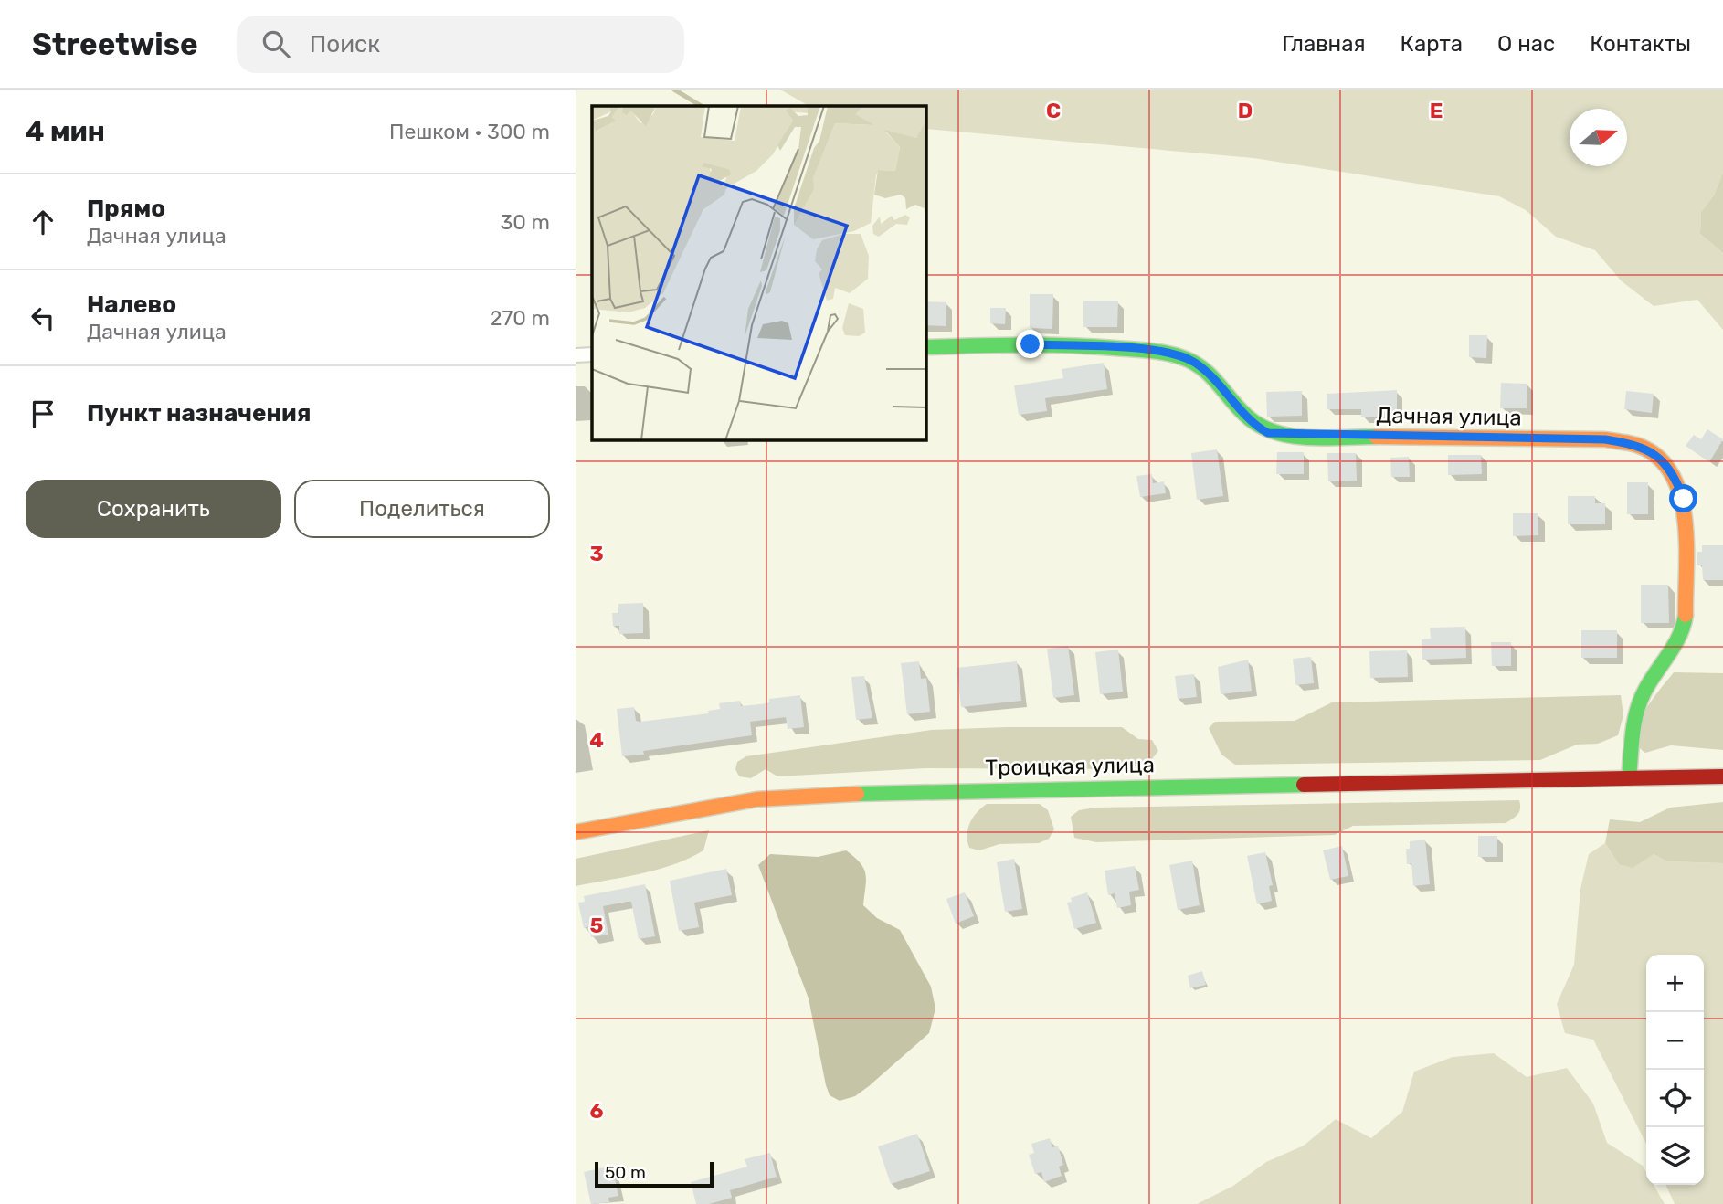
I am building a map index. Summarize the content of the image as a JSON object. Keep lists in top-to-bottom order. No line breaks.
{"streets":{"main road":["Дачная улица","Троицкая улица"]},"crossings":[["Дачная улица","Троицкая улица"]],"scale_bar":"50 m","north":"right","page":{"header":"Streetwise","search":"Поиск","nav":["Главная","Карта","О нас","Контакты"],"heading":["4 мин","Пешком · 300 m"],"list":[["Прямо","Дачная улица","30 m"],["Налево","Дачная улица","270 m"],"Пункт назначения"],"buttons":["Сохранить","Поделиться"],"map_buttons":["+","−"],"scale":"50 m"},"grid":{"columns":["C","D","E"],"rows":["3","4","5","6"]}}
